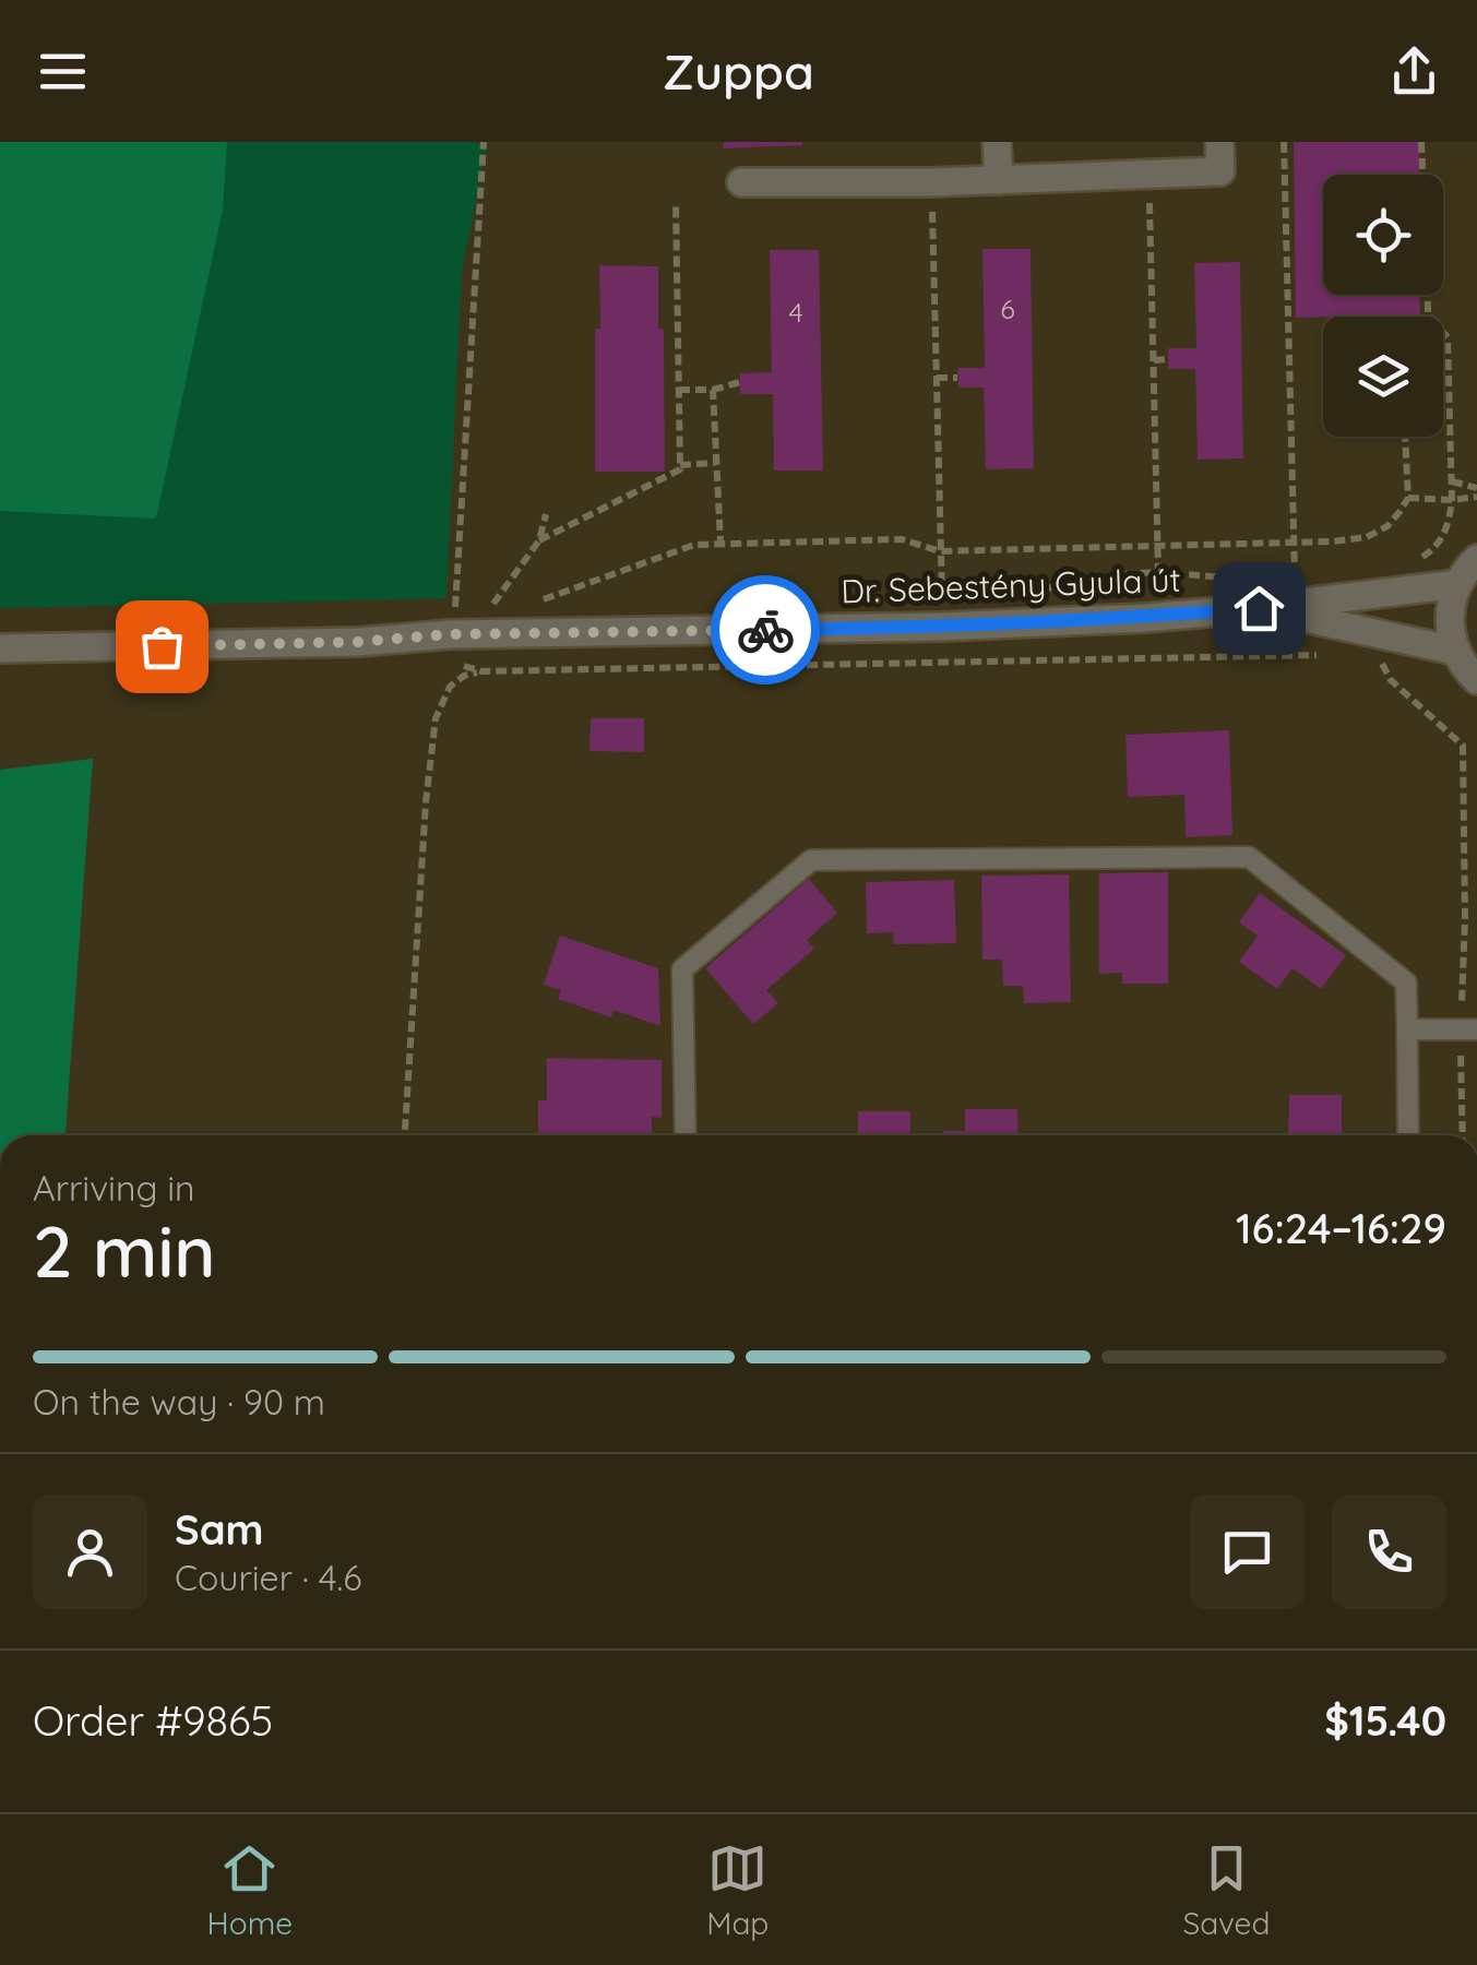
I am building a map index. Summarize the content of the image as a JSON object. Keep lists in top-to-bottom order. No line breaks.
{"streets":{"street":["Dr. Sebestény Gyula út"]},"house_numbers":["6","4"],"page":{"header":"Zuppa","heading":["2 min","Arriving in","16:24–16:29"],"panel":["Sam","Courier · 4.6","Order #9865","$15.40"],"bar":"On the way · 90 m","tabs":["Home","Map","Saved"]}}
